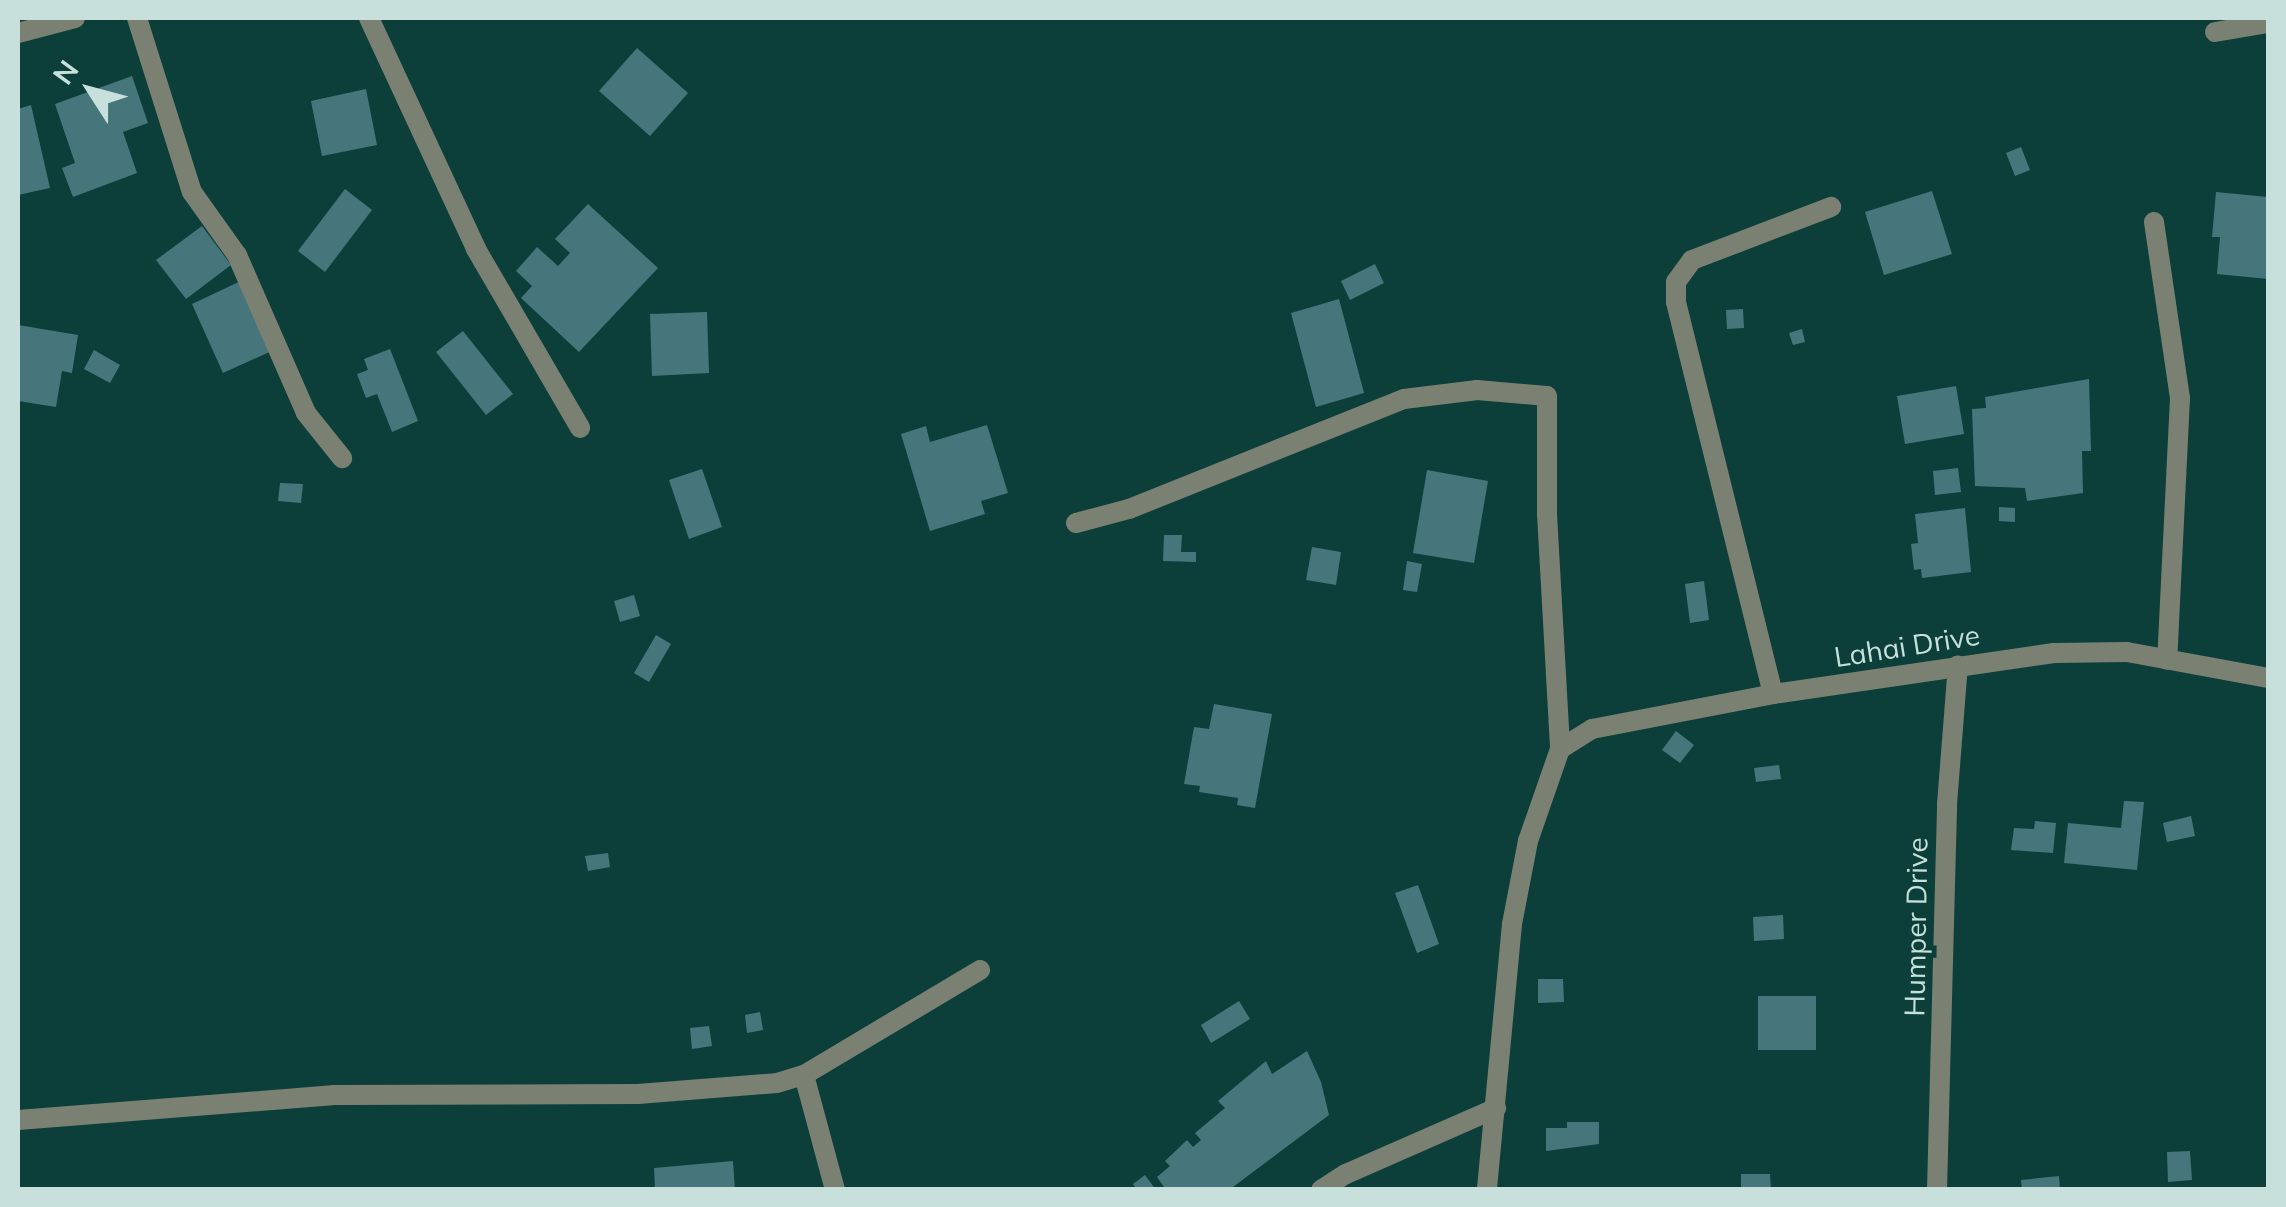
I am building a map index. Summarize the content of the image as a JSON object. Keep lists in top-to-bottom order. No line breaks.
{"streets":{"street":["Lahai Drive","Humper Drive"]},"crossings":[["Lahai Drive","Humper Drive"]],"north":"top left"}
